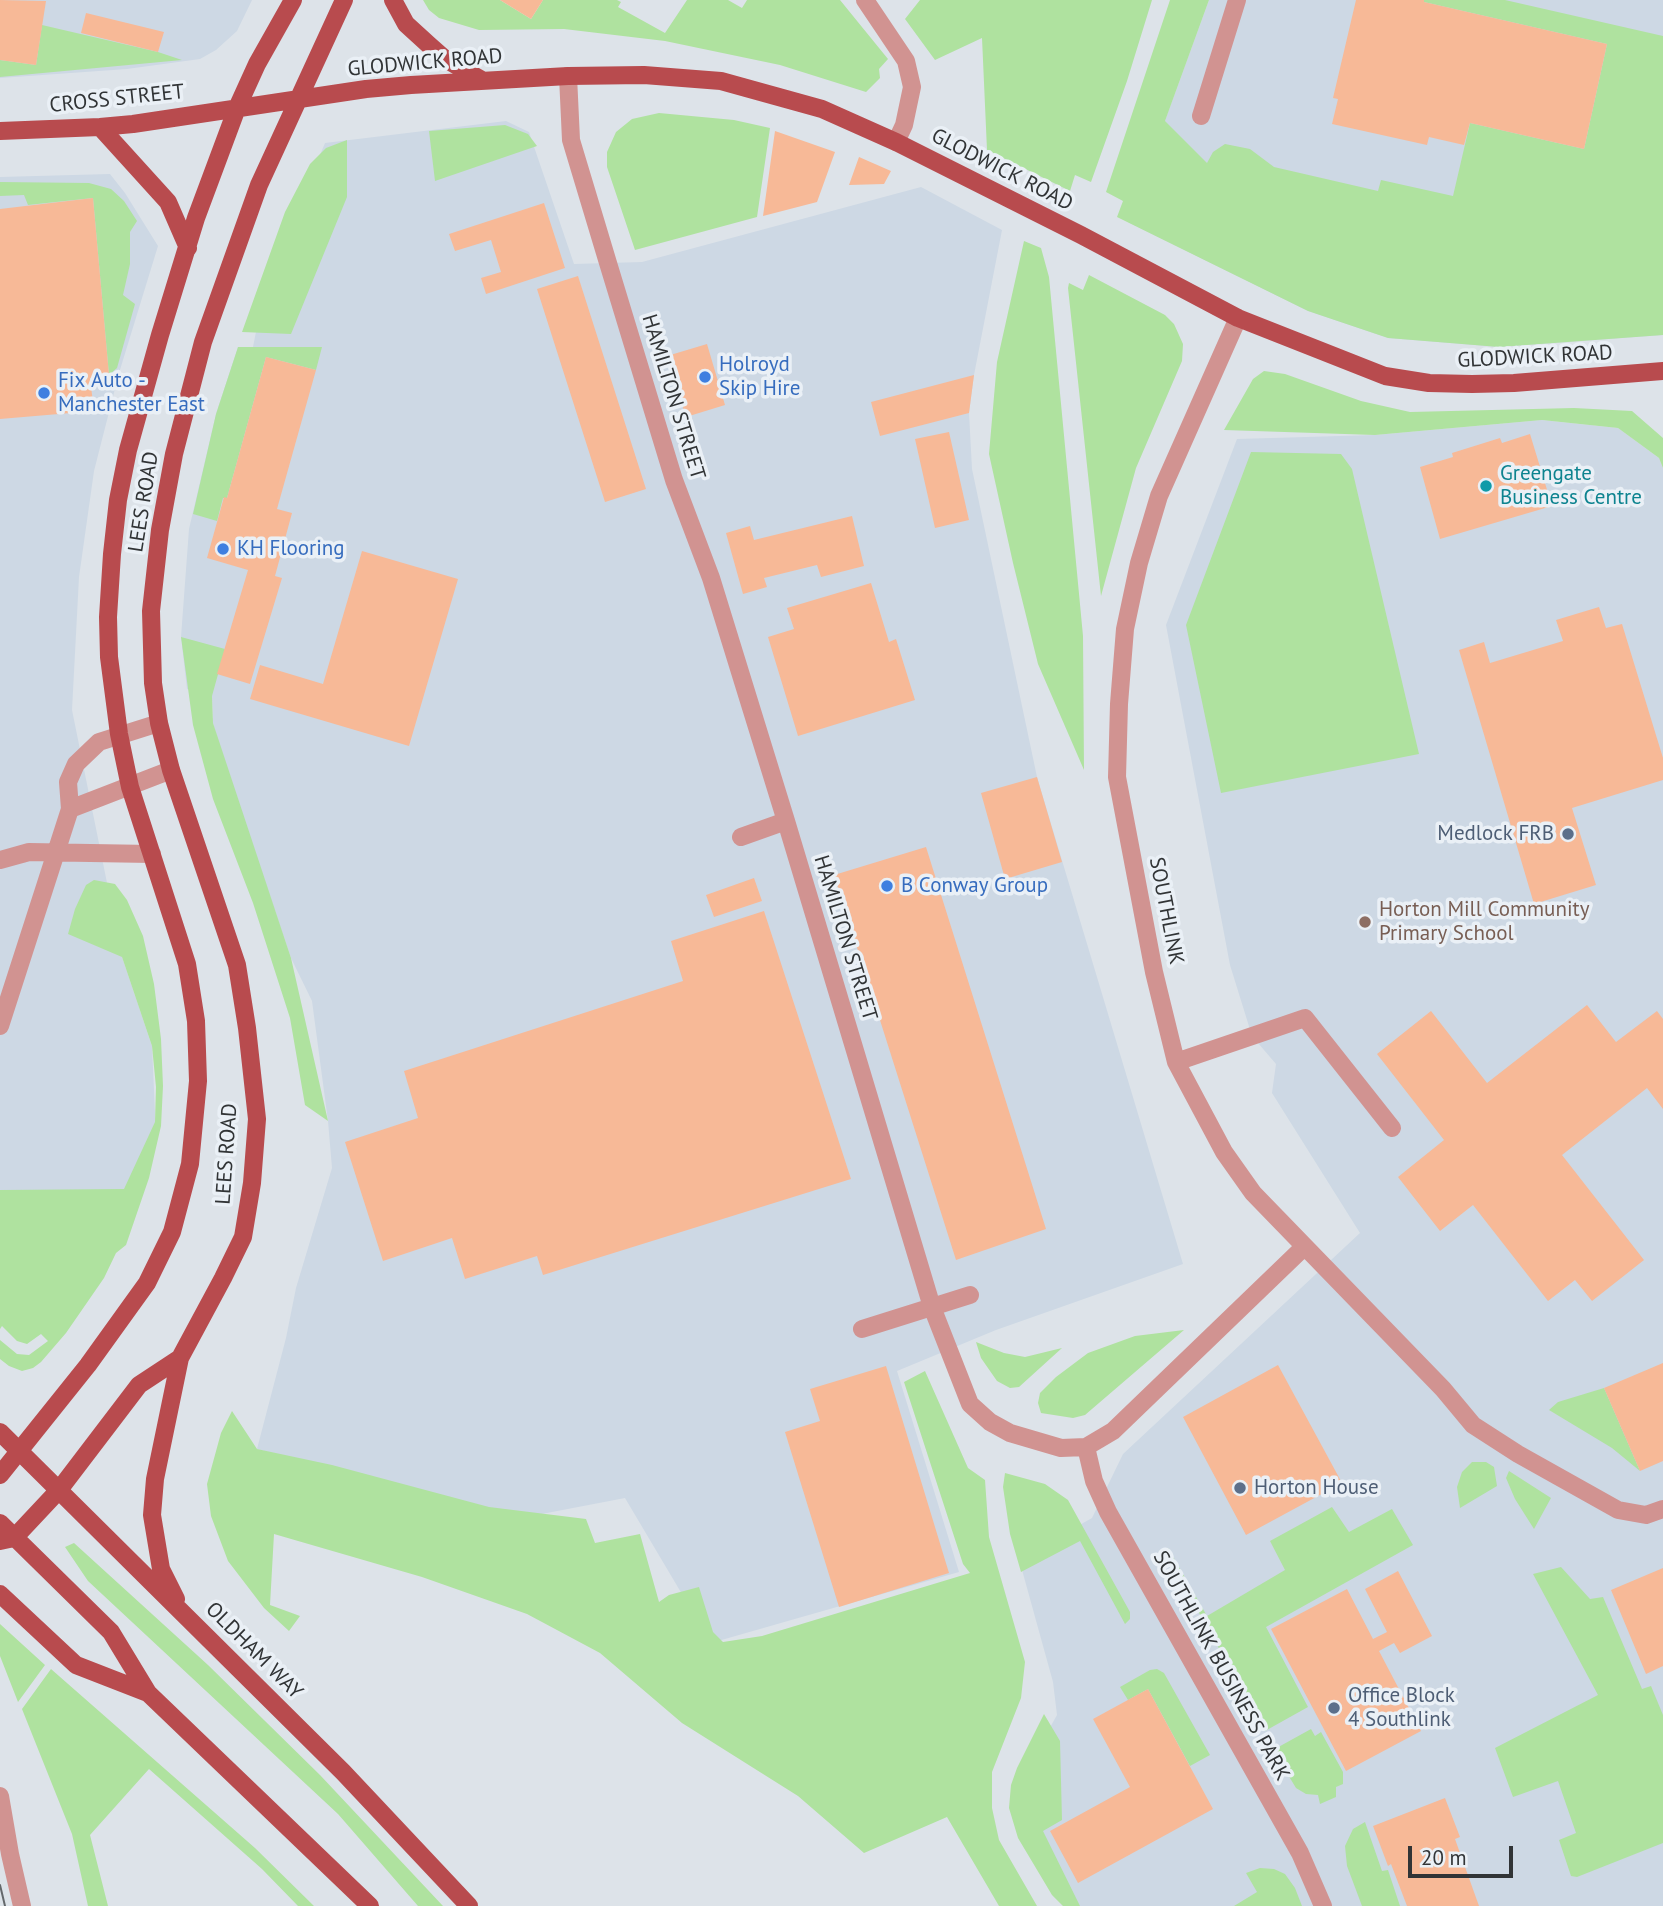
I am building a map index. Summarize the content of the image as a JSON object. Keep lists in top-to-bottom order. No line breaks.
{"streets":{"main road":["GLODWICK ROAD","CROSS STREET","LEES ROAD","OLDHAM WAY"],"street":["HAMILTON STREET","SOUTHLINK","SOUTHLINK BUSINESS PARK"]},"crossings":[["GLODWICK ROAD","HAMILTON STREET"],["GLODWICK ROAD","LEES ROAD"],["GLODWICK ROAD","SOUTHLINK"],["CROSS STREET","LEES ROAD"],["HAMILTON STREET","SOUTHLINK BUSINESS PARK"],["LEES ROAD","OLDHAM WAY"]],"places":["Holroyd Skip Hire","Fix Auto - Manchester East","Greengate Business Centre","KH Flooring","Medlock FRB","B Conway Group","Horton Mill Community Primary School","Horton House","Office Block 4 Southlink"],"scale_bar":"20 m"}
